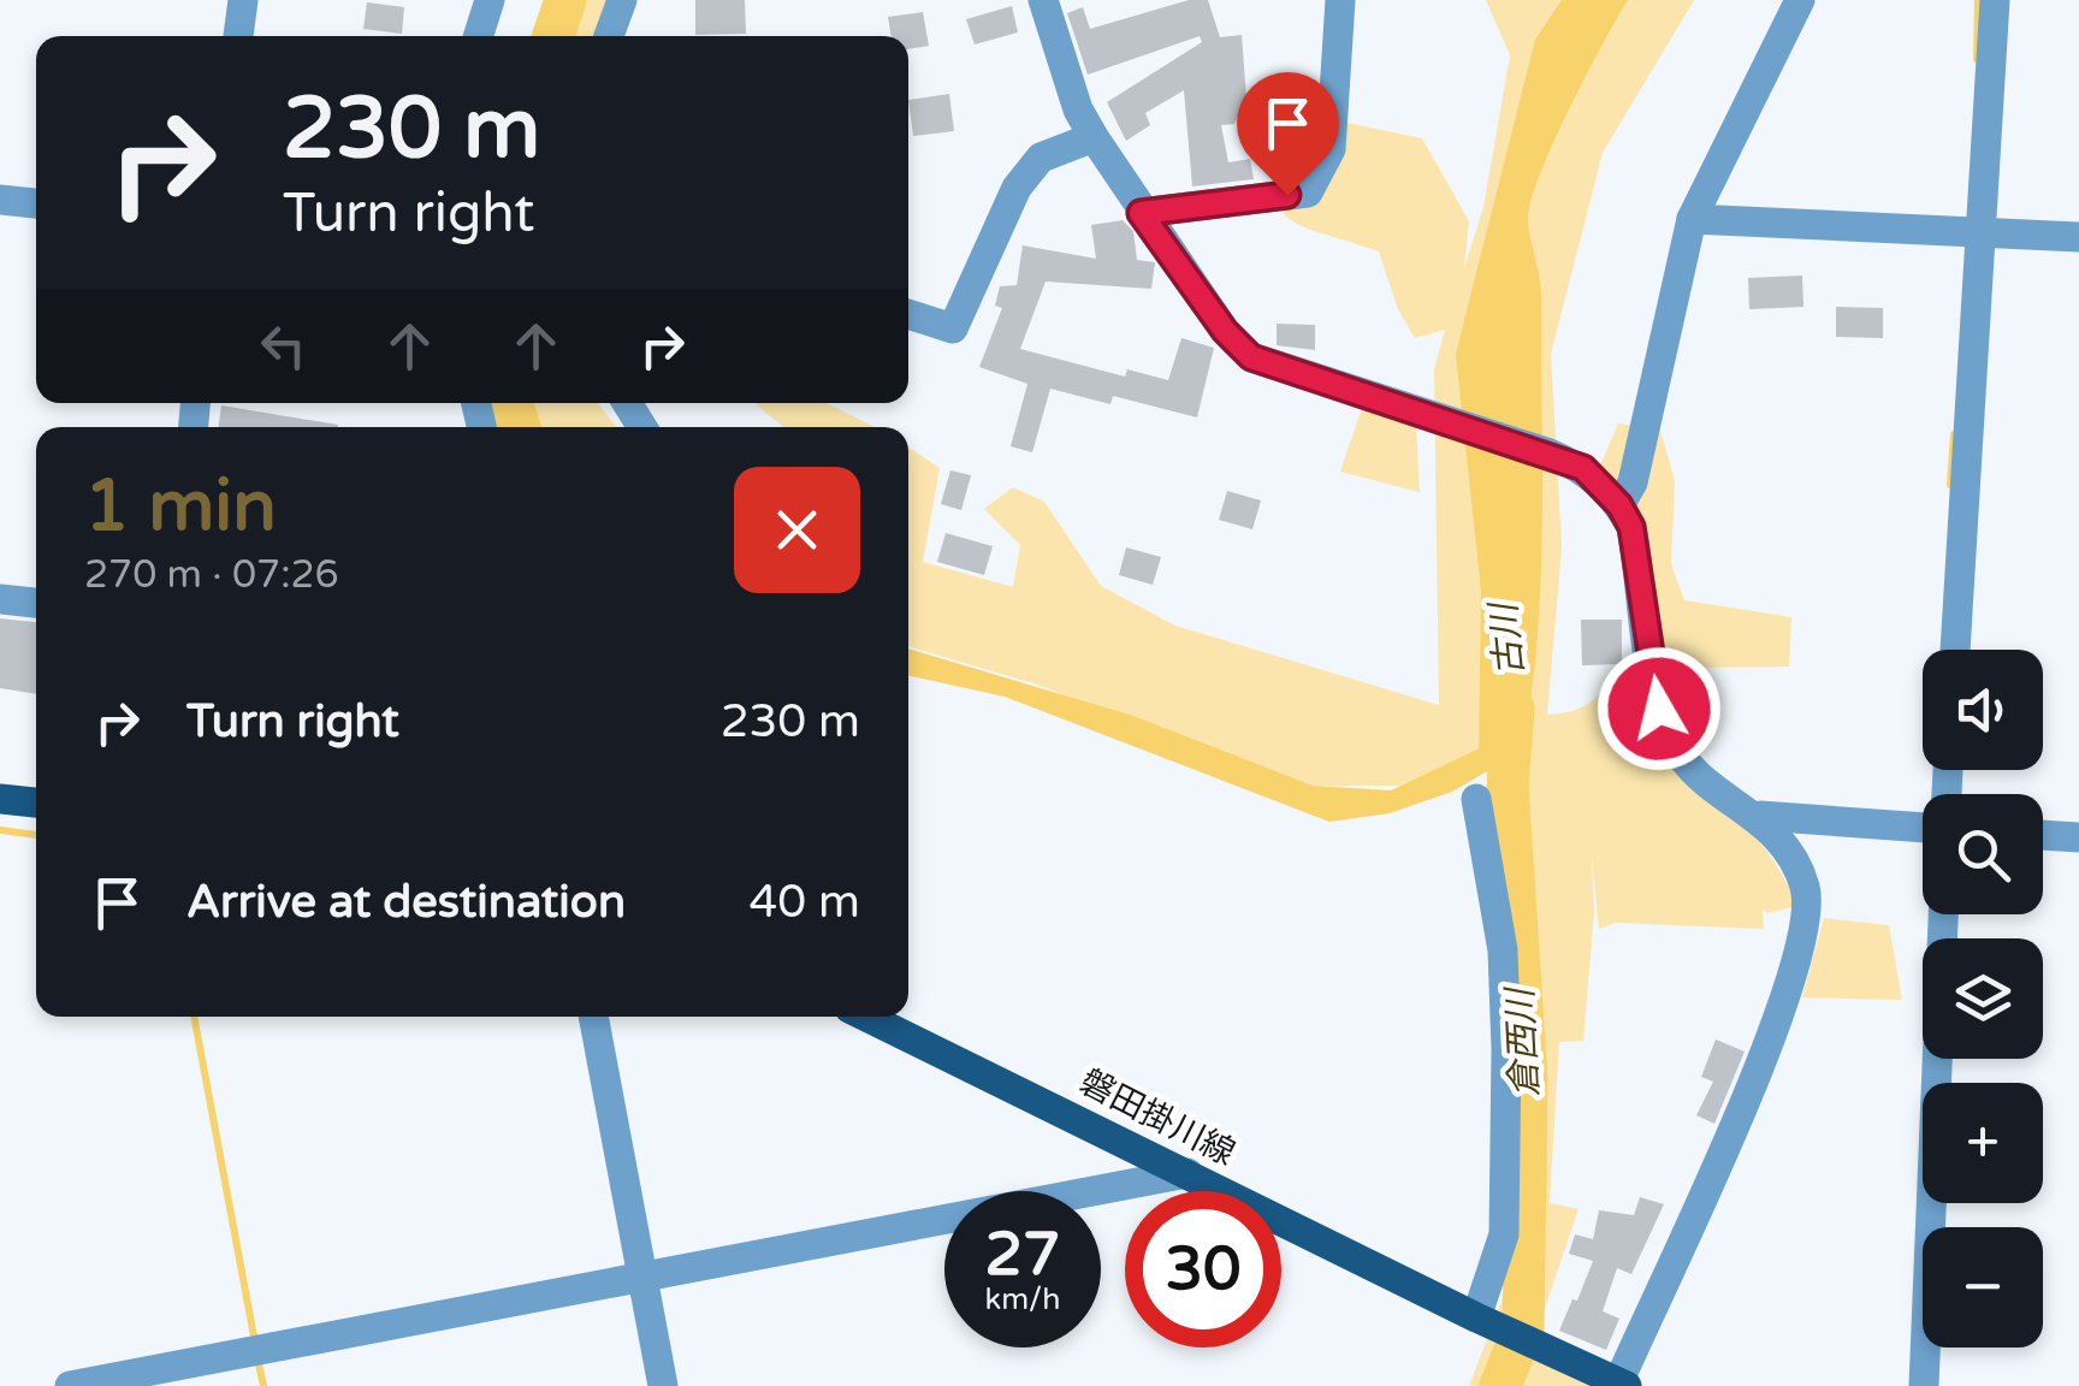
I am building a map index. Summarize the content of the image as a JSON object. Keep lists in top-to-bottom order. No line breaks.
{"streets":{"main road":["磐田掛川線"]},"water":["古川","倉西川"],"page":{"turn":["230 m","Turn right"],"heading":["1 min","270 m · 07:26"],"list":[{"name":"Turn right","value":"230 m"},{"name":"Arrive at destination","value":"40 m"}],"map_buttons":["+","−"],"speed":"27 km/h","limit":"30"}}
